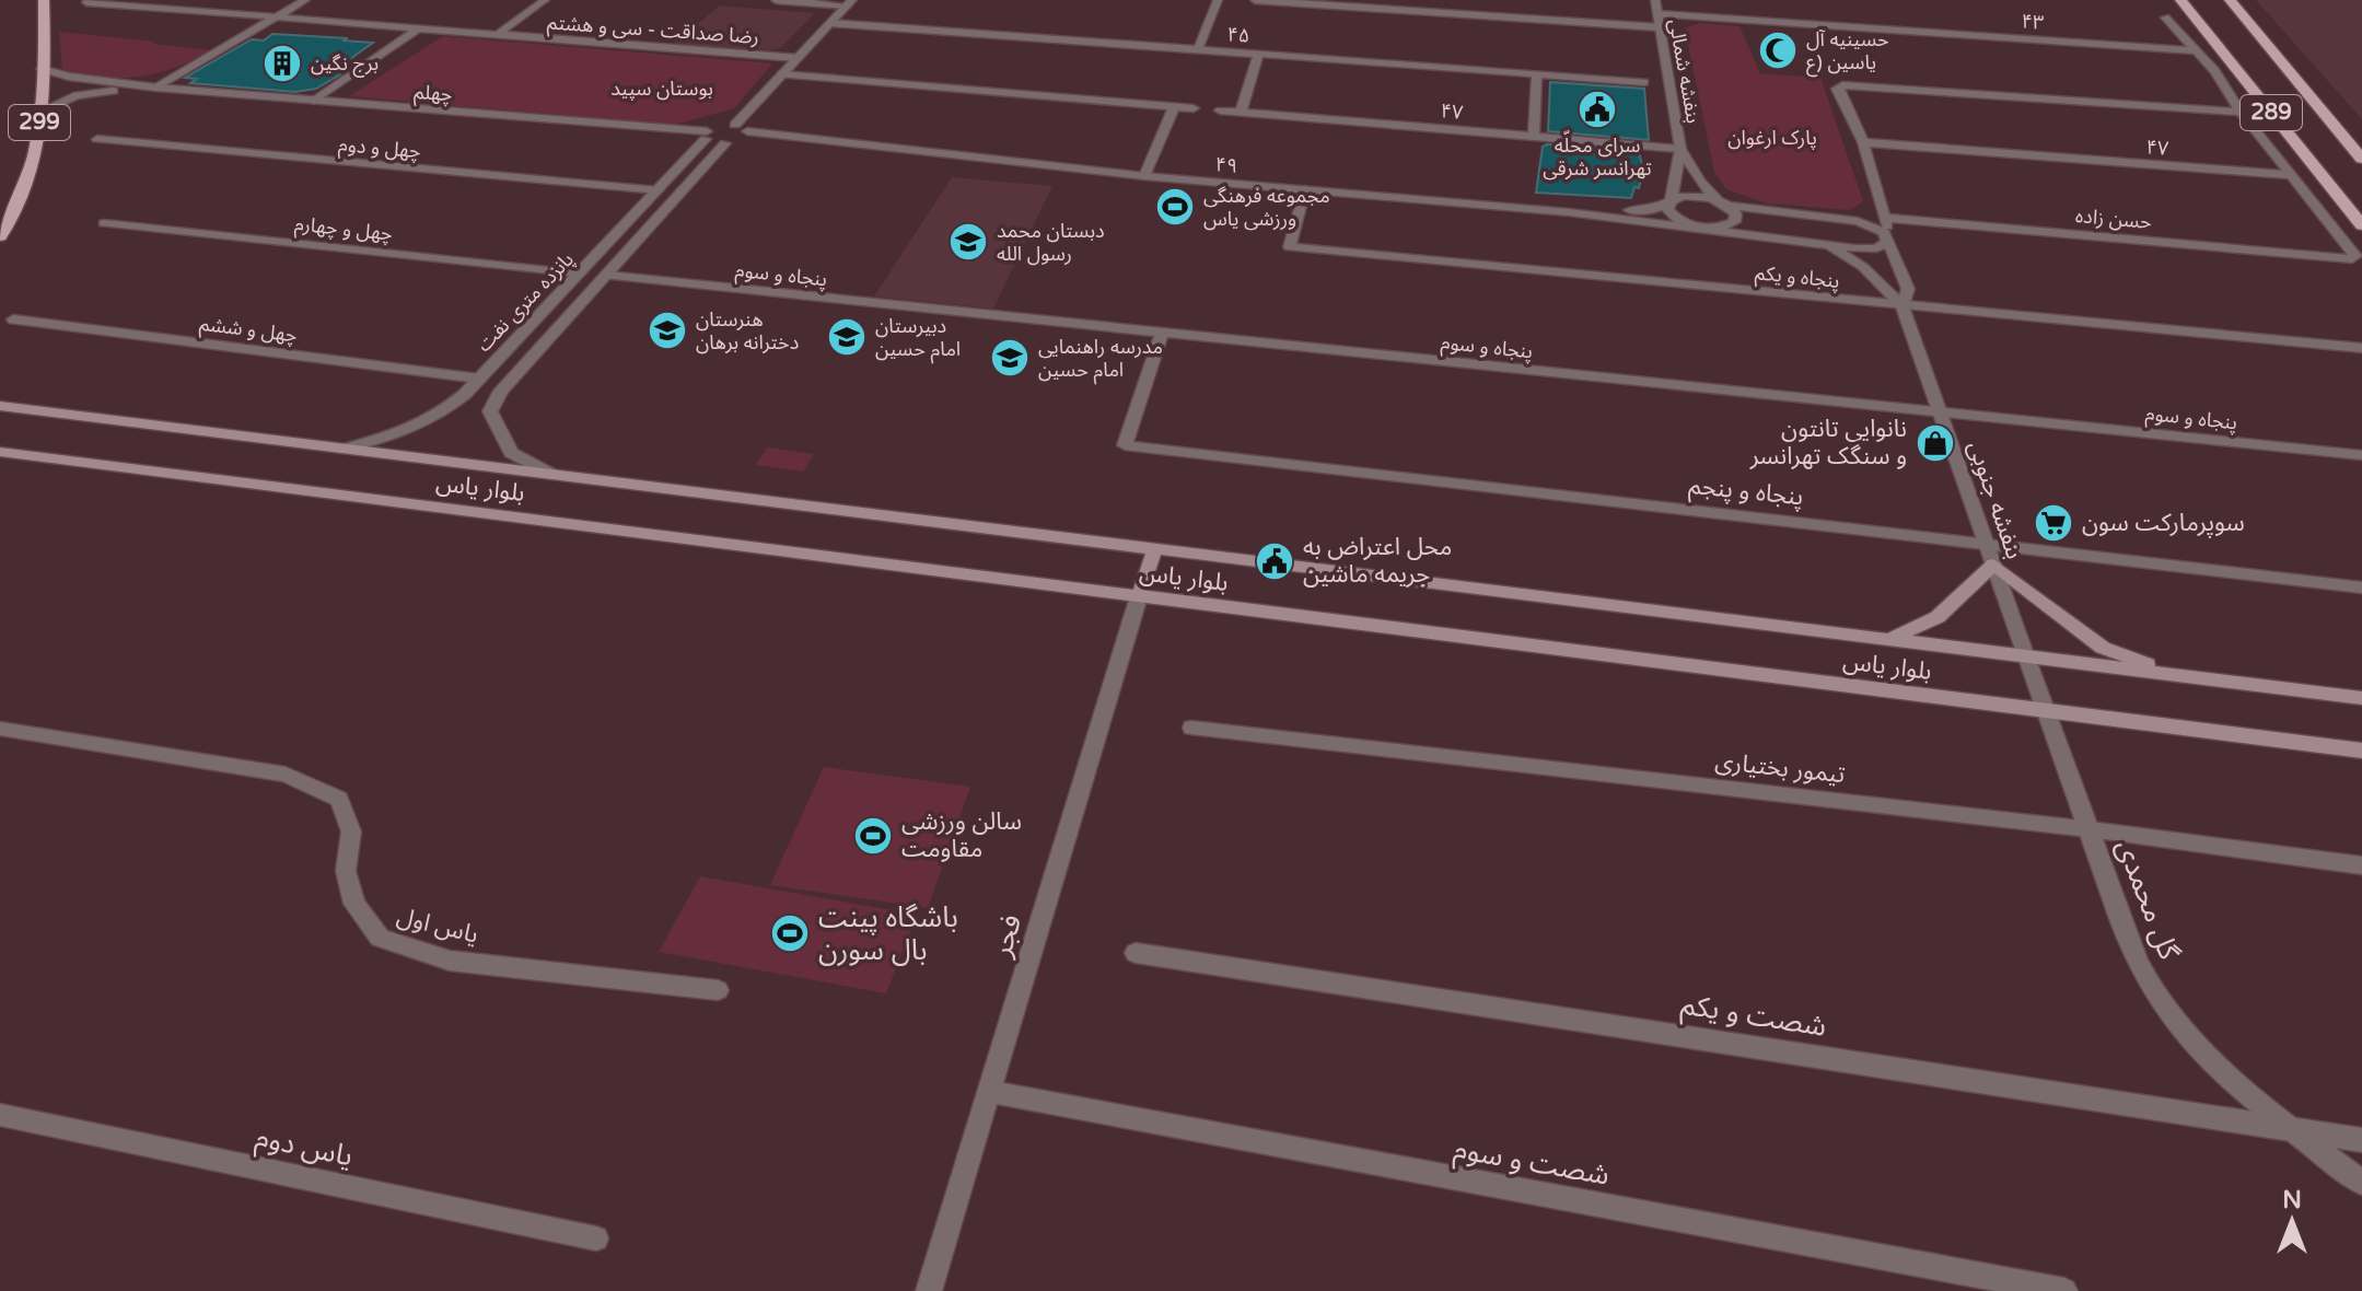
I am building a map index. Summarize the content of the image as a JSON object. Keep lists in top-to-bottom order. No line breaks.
{"streets":{"main road":["289","299","بلوار یاس"],"street":["۴۳","رضا صداقت - سی و هشتم","۴۵","بنفشه شمالی","چهلم","۴۷","چهل و دوم","۴۹","حسن زاده","چهل و چهارم","پنجاه و سوم","پنجاه و یکم","پانزده متری نفت","چهل و ششم","پنجاه و پنجم","بنفشه جنوبی","تیمور بختیاری","گل محمدی","یاس اول","فجر","شصت و یکم","یاس دوم","شصت و سوم"]},"crossings":[["۴۳","بنفشه شمالی"],["بنفشه شمالی","۴۷"],["چهلم","پانزده متری نفت"],["۴۷","حسن زاده"],["۴۷","بنفشه جنوبی"],["چهل و دوم","پانزده متری نفت"],["۴۹","پنجاه و یکم"],["حسن زاده","بنفشه جنوبی"],["چهل و چهارم","پنجاه و سوم"],["چهل و چهارم","پانزده متری نفت"],["پنجاه و سوم","پانزده متری نفت"],["پنجاه و سوم","پنجاه و پنجم"],["پنجاه و سوم","بنفشه جنوبی"],["پنجاه و یکم","بنفشه جنوبی"],["پانزده متری نفت","چهل و ششم"],["پانزده متری نفت","بلوار یاس"],["بلوار یاس","بنفشه جنوبی"],["بلوار یاس","گل محمدی"],["بلوار یاس","فجر"],["پنجاه و پنجم","بنفشه جنوبی"],["بنفشه جنوبی","گل محمدی"],["تیمور بختیاری","گل محمدی"],["گل محمدی","شصت و یکم"],["فجر","شصت و سوم"]],"parks":["بوستان سپید","پارک ارغوان"],"places":{"mosque":["حسینیه آل یاسین (ع"],"building":["برج نگین"],"public building":["سرای محلّه تهرانسر شرقی","محل اعتراض به جریمه ماشین"],"sports":["مجموعه فرهنگی ورزشی یاس","سالن ورزشی مقاومت","باشگاه پینت بال سورن"],"school or university":["دبستان محمد رسول الله","هنرستان دخترانه برهان","دبیرستان امام حسین","مدرسه راهنمایی امام حسین"],"shop":["نانوایی تانتون و سنگک تهرانسر"],"supermarket":["سوپرمارکت سون"]},"north":"top"}
